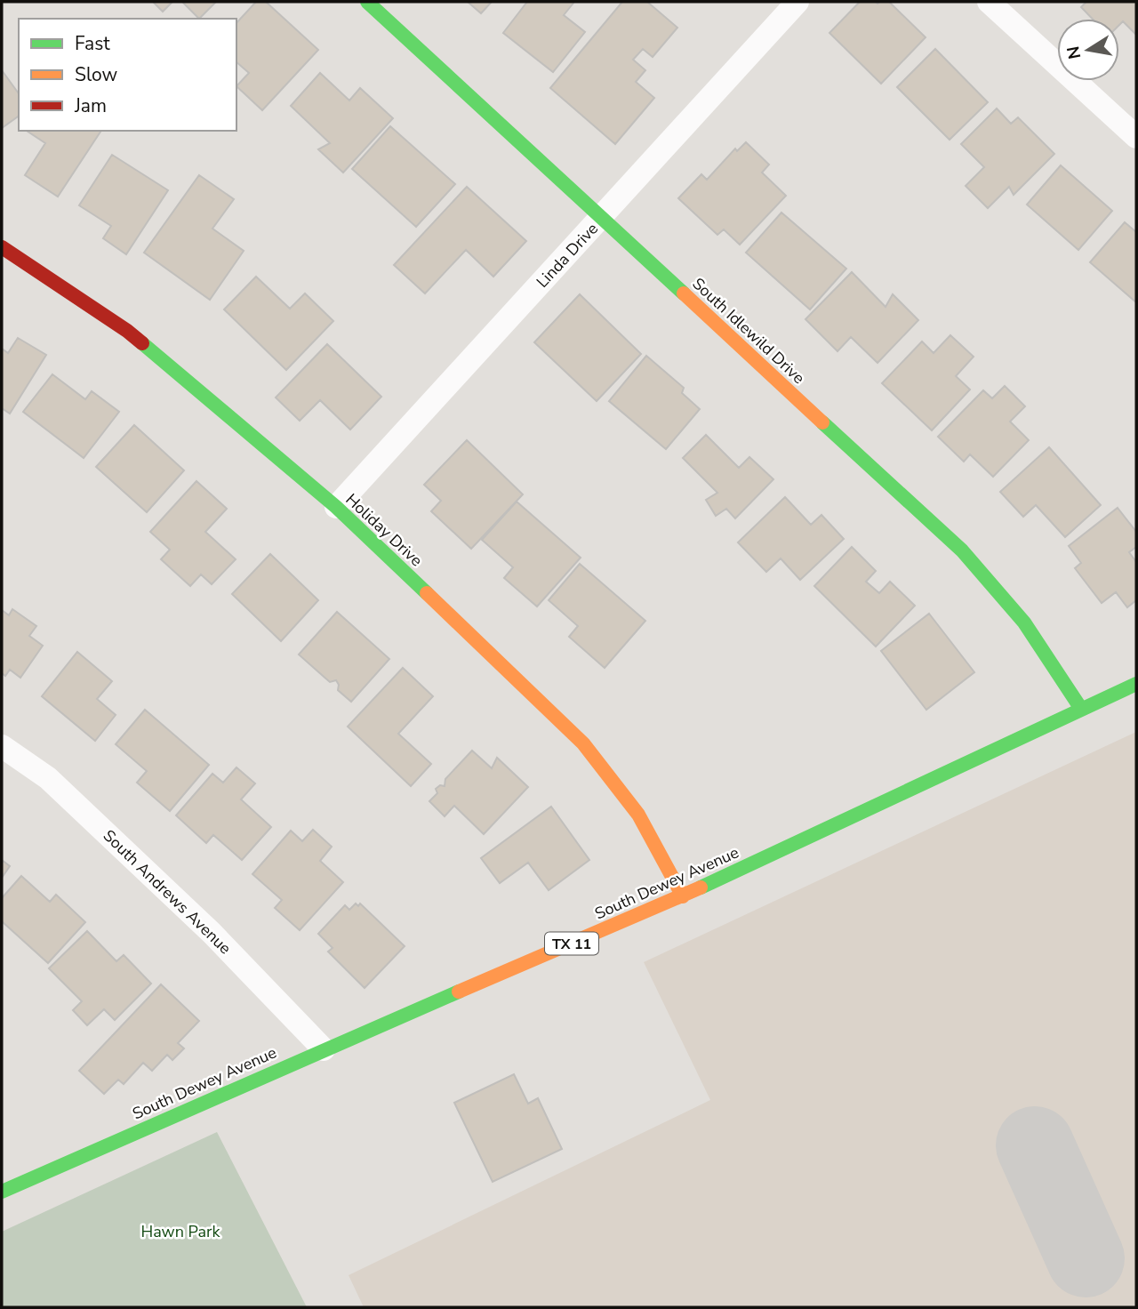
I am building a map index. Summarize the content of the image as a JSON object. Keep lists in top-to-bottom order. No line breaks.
{"streets":{"street":["Linda Drive","South Idlewild Drive","Holiday Drive","South Dewey Avenue","South Andrews Avenue","TX 11"]},"crossings":[["Linda Drive","South Idlewild Drive"],["Linda Drive","Holiday Drive"],["South Idlewild Drive","South Dewey Avenue"],["Holiday Drive","South Dewey Avenue"],["South Dewey Avenue","South Andrews Avenue"]],"parks":["Hawn Park"],"legend":["Fast","Slow","Jam"],"north":"left"}
